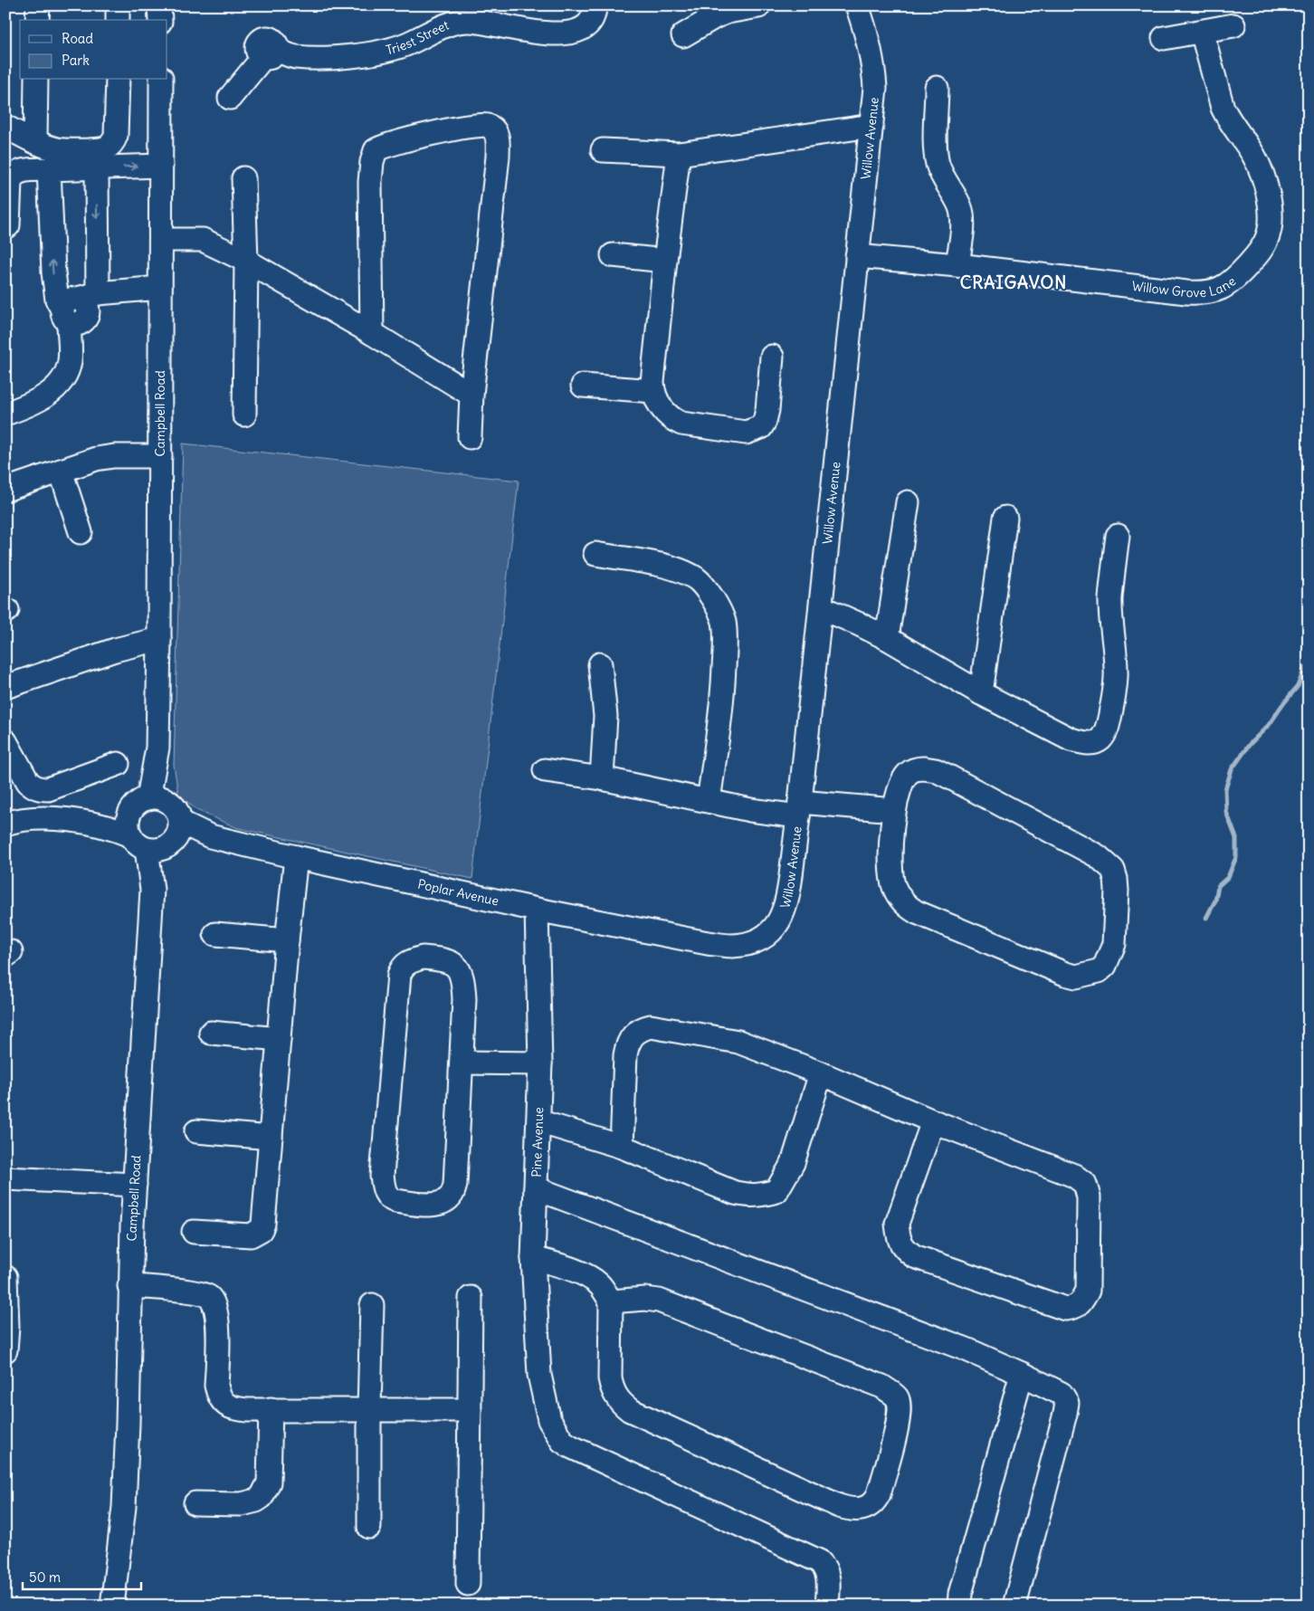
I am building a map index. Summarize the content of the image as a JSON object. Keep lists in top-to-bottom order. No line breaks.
{"streets":{"street":["Triest Street","Willow Avenue","Willow Grove Lane","Campbell Road","Poplar Avenue","Pine Avenue"]},"crossings":[["Willow Avenue","Willow Grove Lane"],["Willow Avenue","Poplar Avenue"],["Campbell Road","Poplar Avenue"],["Poplar Avenue","Pine Avenue"]],"districts":["CRAIGAVON"],"legend":["Road","Park"],"scale_bar":"50 m"}
